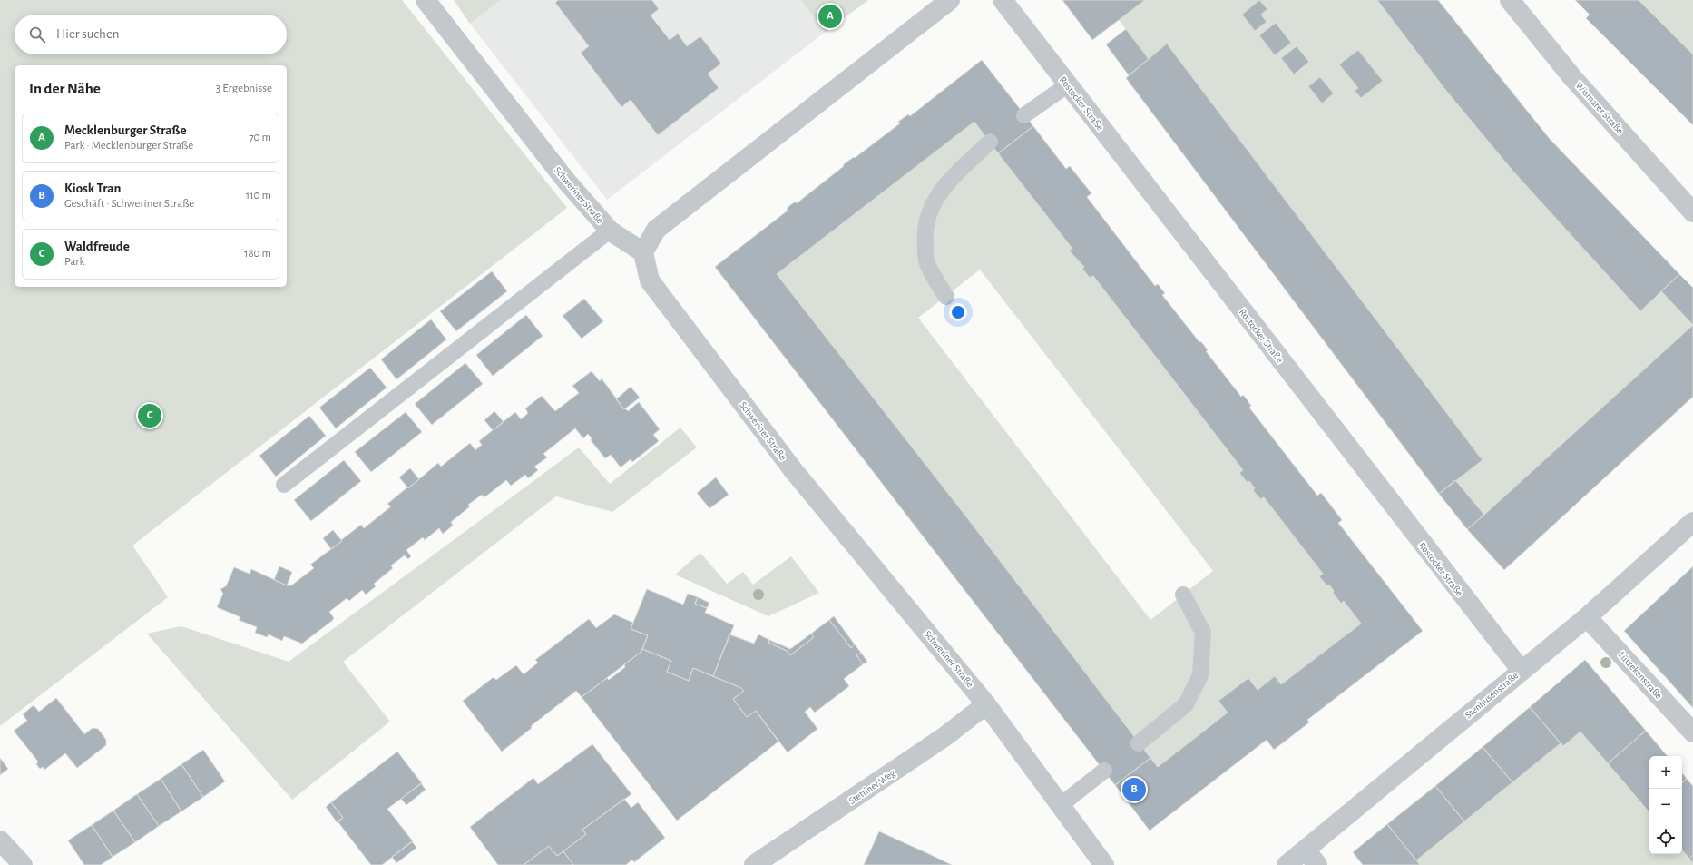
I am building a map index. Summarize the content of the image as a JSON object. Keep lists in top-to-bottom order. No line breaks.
{"streets":{"street":["Rostocker Straße","Wismarer Straße","Schweriner Straße","Lützekenstraße","Stenhusenstraße","Stettiner Weg"]},"crossings":[["Rostocker Straße","Stenhusenstraße"],["Schweriner Straße","Stettiner Weg"],["Lützekenstraße","Stenhusenstraße"]],"page":{"pins":["A","C","B"],"search":"Hier suchen","heading":["In der Nähe","3 Ergebnisse"],"list":[{"mark":"A","name":"Mecklenburger Straße","note":"Park · Mecklenburger Straße","value":"70 m"},{"mark":"B","name":"Kiosk Tran","note":"Geschäft · Schweriner Straße","value":"110 m"},{"mark":"C","name":"Waldfreude","note":"Park","value":"180 m"}],"map_buttons":["+","−"]}}
